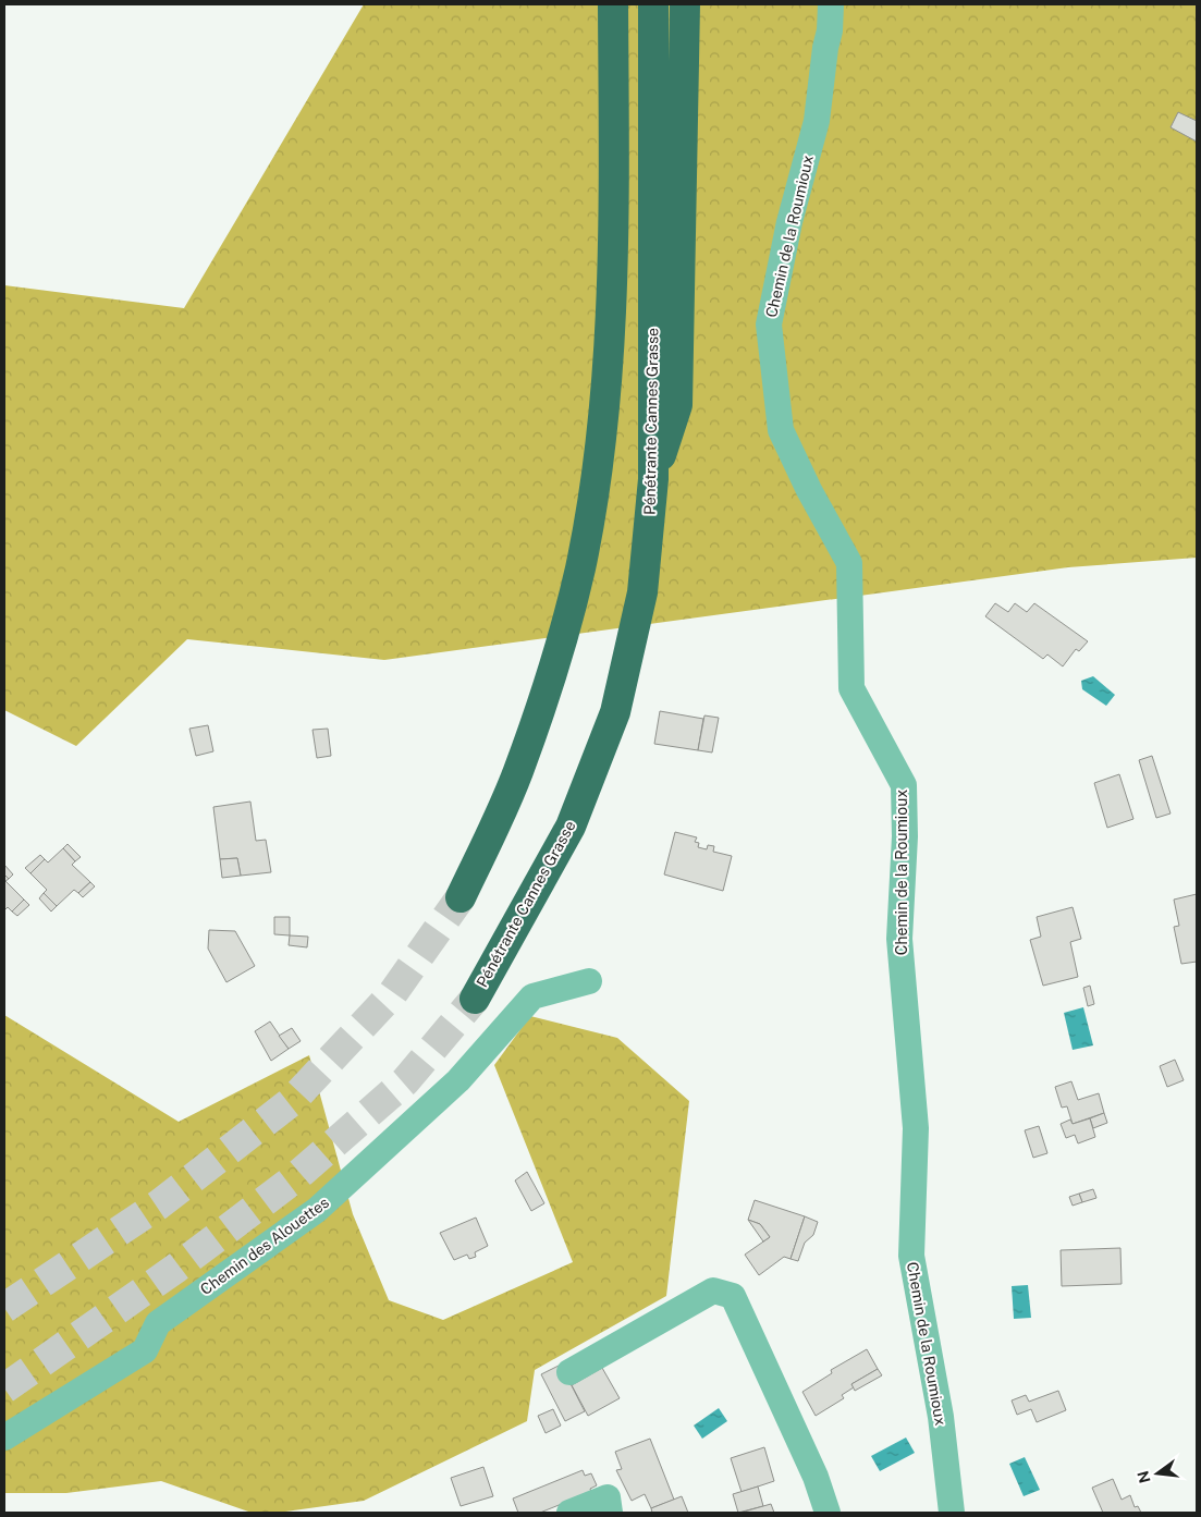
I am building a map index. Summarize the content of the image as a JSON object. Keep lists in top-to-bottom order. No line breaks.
{"streets":{"highway":["Pénétrante Cannes Grasse"],"street":["Chemin de la Roumioux","Chemin des Alouettes"]},"north":"left"}
